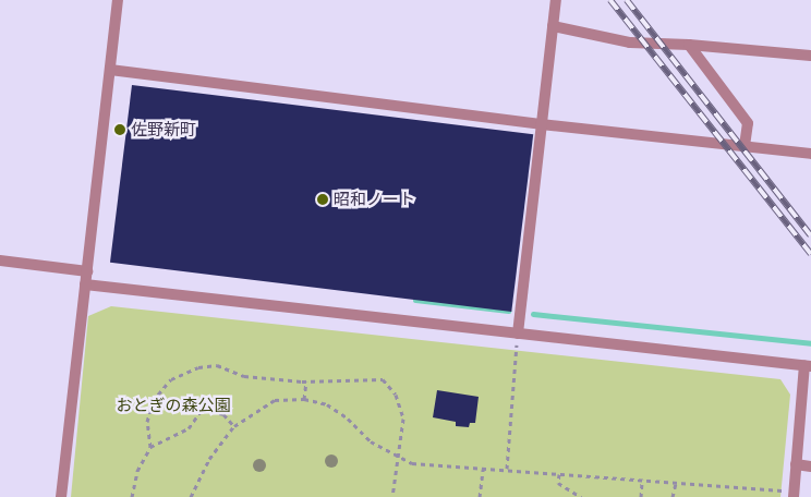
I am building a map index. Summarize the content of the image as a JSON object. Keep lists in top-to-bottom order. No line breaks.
{"parks":["おとぎの森公園"],"places":["佐野新町","昭和ノート"]}
